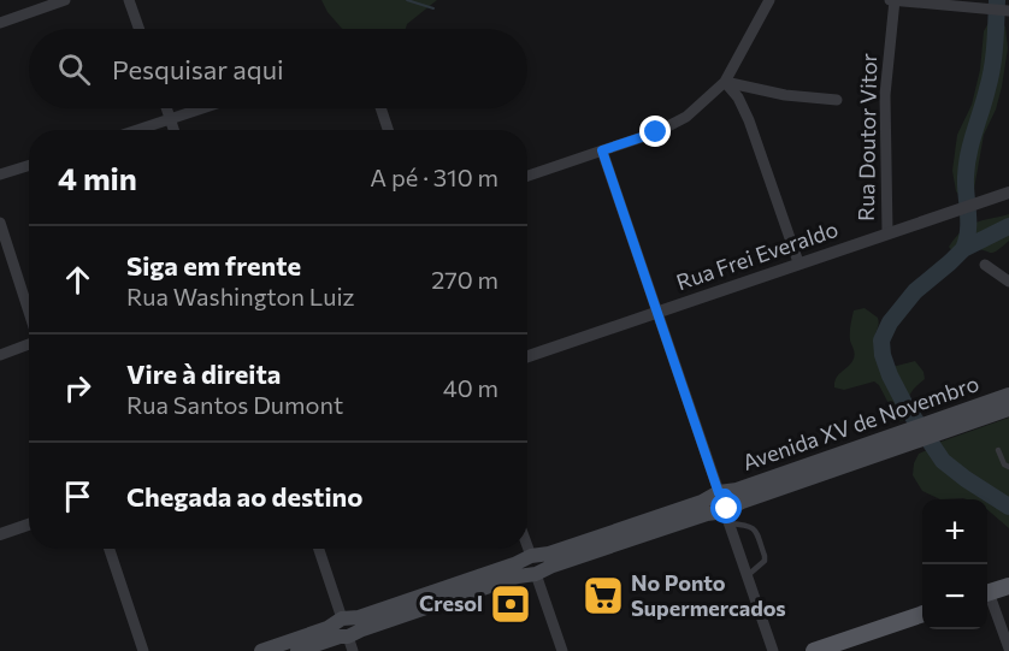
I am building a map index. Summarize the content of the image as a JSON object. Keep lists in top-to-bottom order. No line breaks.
{"streets":{"main road":["Avenida XV de Novembro"],"street":["Rua Doutor Vitor","Rua Frei Everaldo"]},"crossings":[["Rua Doutor Vitor","Rua Frei Everaldo"]],"places":{"supermarket":["No Ponto Supermercados"],"bank":["Cresol"]},"page":{"search":"Pesquisar aqui","heading":["4 min","A pé · 310 m"],"list":[["Siga em frente","Rua Washington Luiz","270 m"],["Vire à direita","Rua Santos Dumont","40 m"],"Chegada ao destino"],"map_buttons":["+","−"]}}
